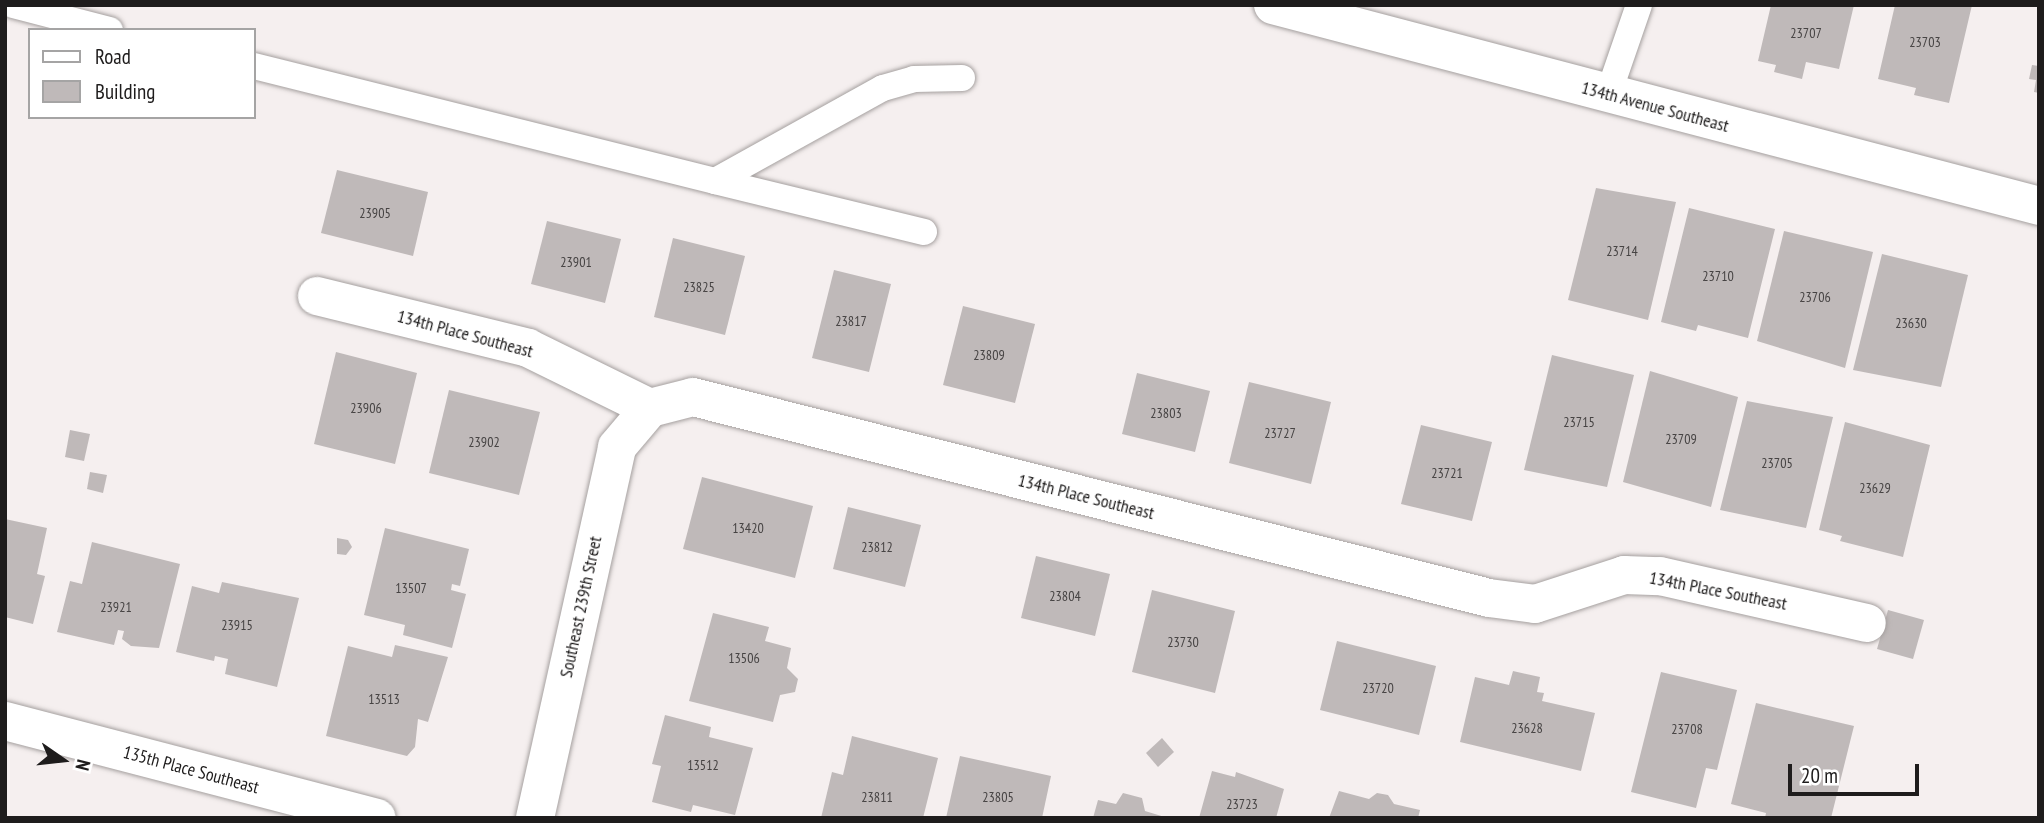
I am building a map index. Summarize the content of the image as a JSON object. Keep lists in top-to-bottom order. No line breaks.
{"streets":{"street":["134th Avenue Southeast","134th Place Southeast","Southeast 239th Street","135th Place Southeast"]},"crossings":[["134th Place Southeast","Southeast 239th Street"]],"house_numbers":["23707","23703","23905","23714","23901","23710","23825","23706","23817","23630","23809","23906","23803","23715","23727","23709","23902","23705","23721","23629","13420","23812","13507","23804","23921","23915","23730","13506","23720","13513","23628","23708","13512","23811","23805","23723"],"legend":["Road","Building"],"scale_bar":"20 m","north":"right"}
